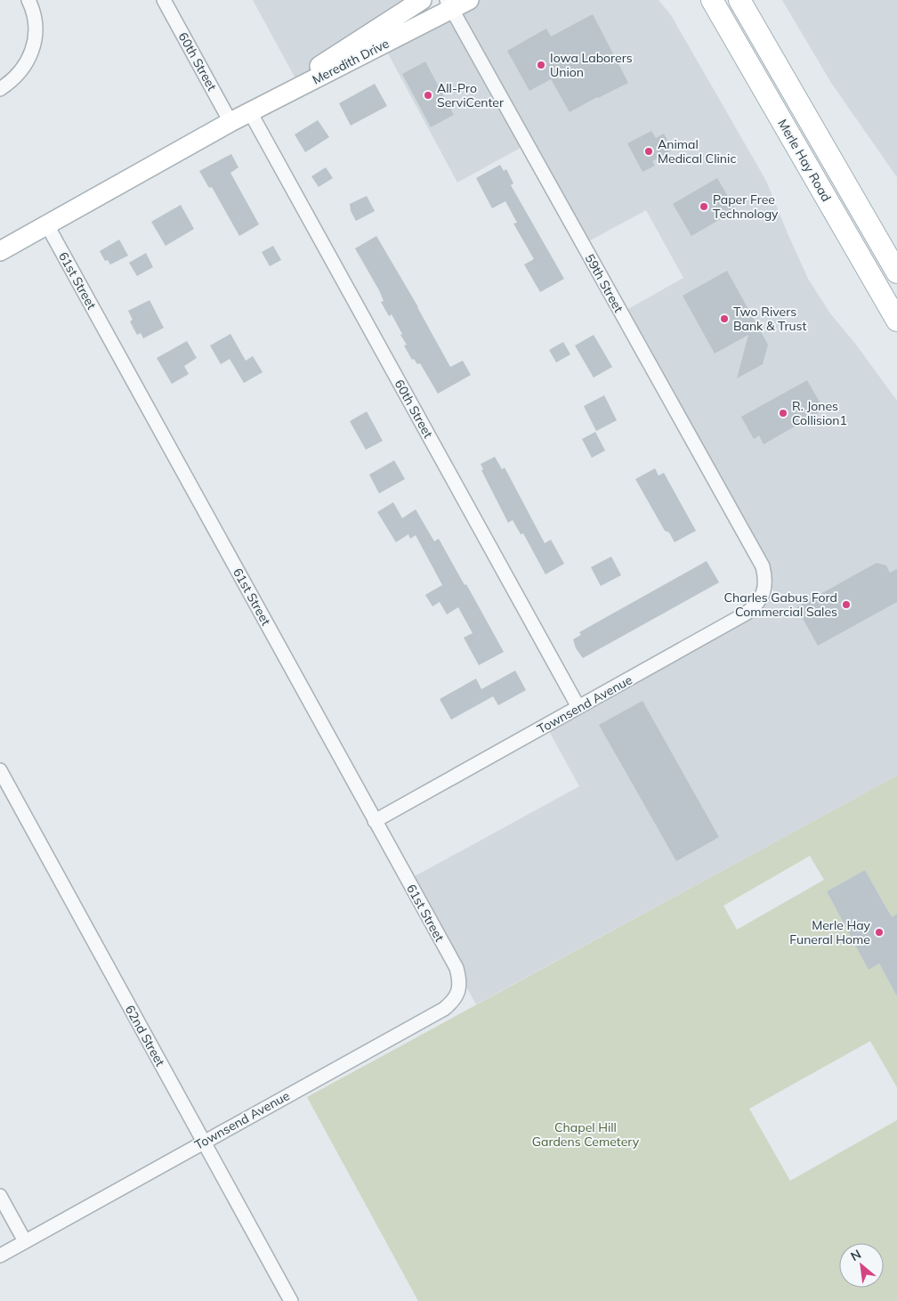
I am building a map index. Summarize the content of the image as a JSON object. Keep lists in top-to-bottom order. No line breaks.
{"streets":{"main road":["Meredith Drive","Merle Hay Road"],"street":["60th Street","61st Street","59th Street","Townsend Avenue","62nd Street"]},"crossings":[["60th Street","Meredith Drive"],["60th Street","Townsend Avenue"],["Meredith Drive","61st Street"],["Meredith Drive","59th Street"],["61st Street","Townsend Avenue"],["59th Street","Townsend Avenue"],["Townsend Avenue","62nd Street"]],"parks":["Chapel Hill Gardens Cemetery"],"places":["Iowa Laborers Union","All-Pro ServiCenter","Animal Medical Clinic","Paper Free Technology","Two Rivers Bank & Trust","R. Jones Collision1","Charles Gabus Ford Commercial Sales","Merle Hay Funeral Home"],"north":"top left"}
